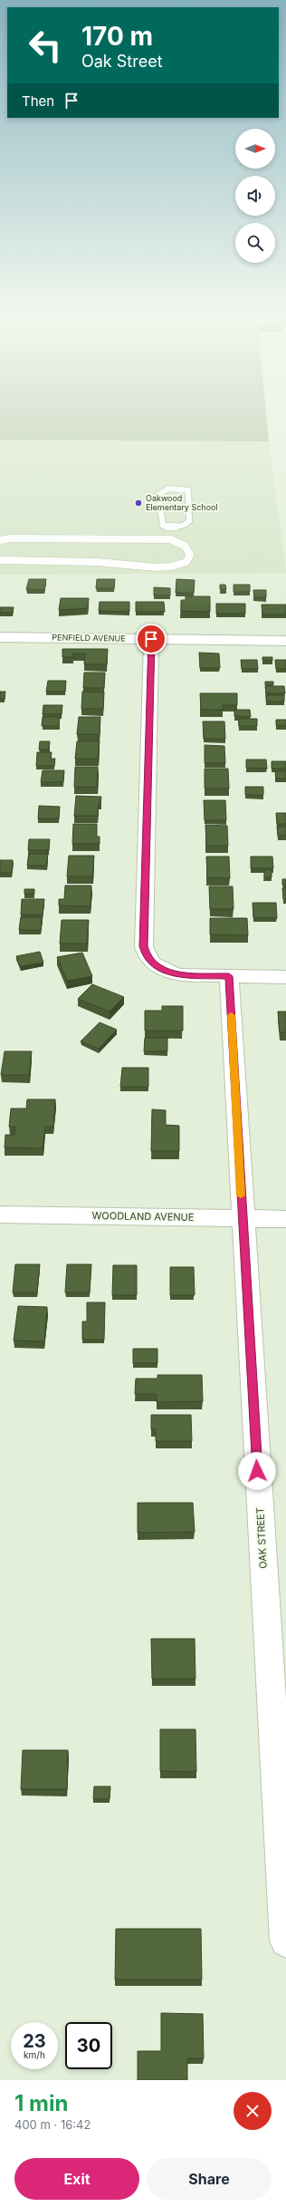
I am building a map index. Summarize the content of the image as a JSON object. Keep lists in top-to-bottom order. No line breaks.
{"streets":{"street":["PENFIELD AVENUE","WOODLAND AVENUE","OAK STREET"]},"crossings":[["WOODLAND AVENUE","OAK STREET"]],"places":["Oakwood Elementary School"],"north":"right","page":{"turn":["170 m","Oak Street"],"then":"Then","speed":"23 km/h","limit":"30","heading":["1 min","400 m · 16:42"],"buttons":["Exit","Share"]}}
